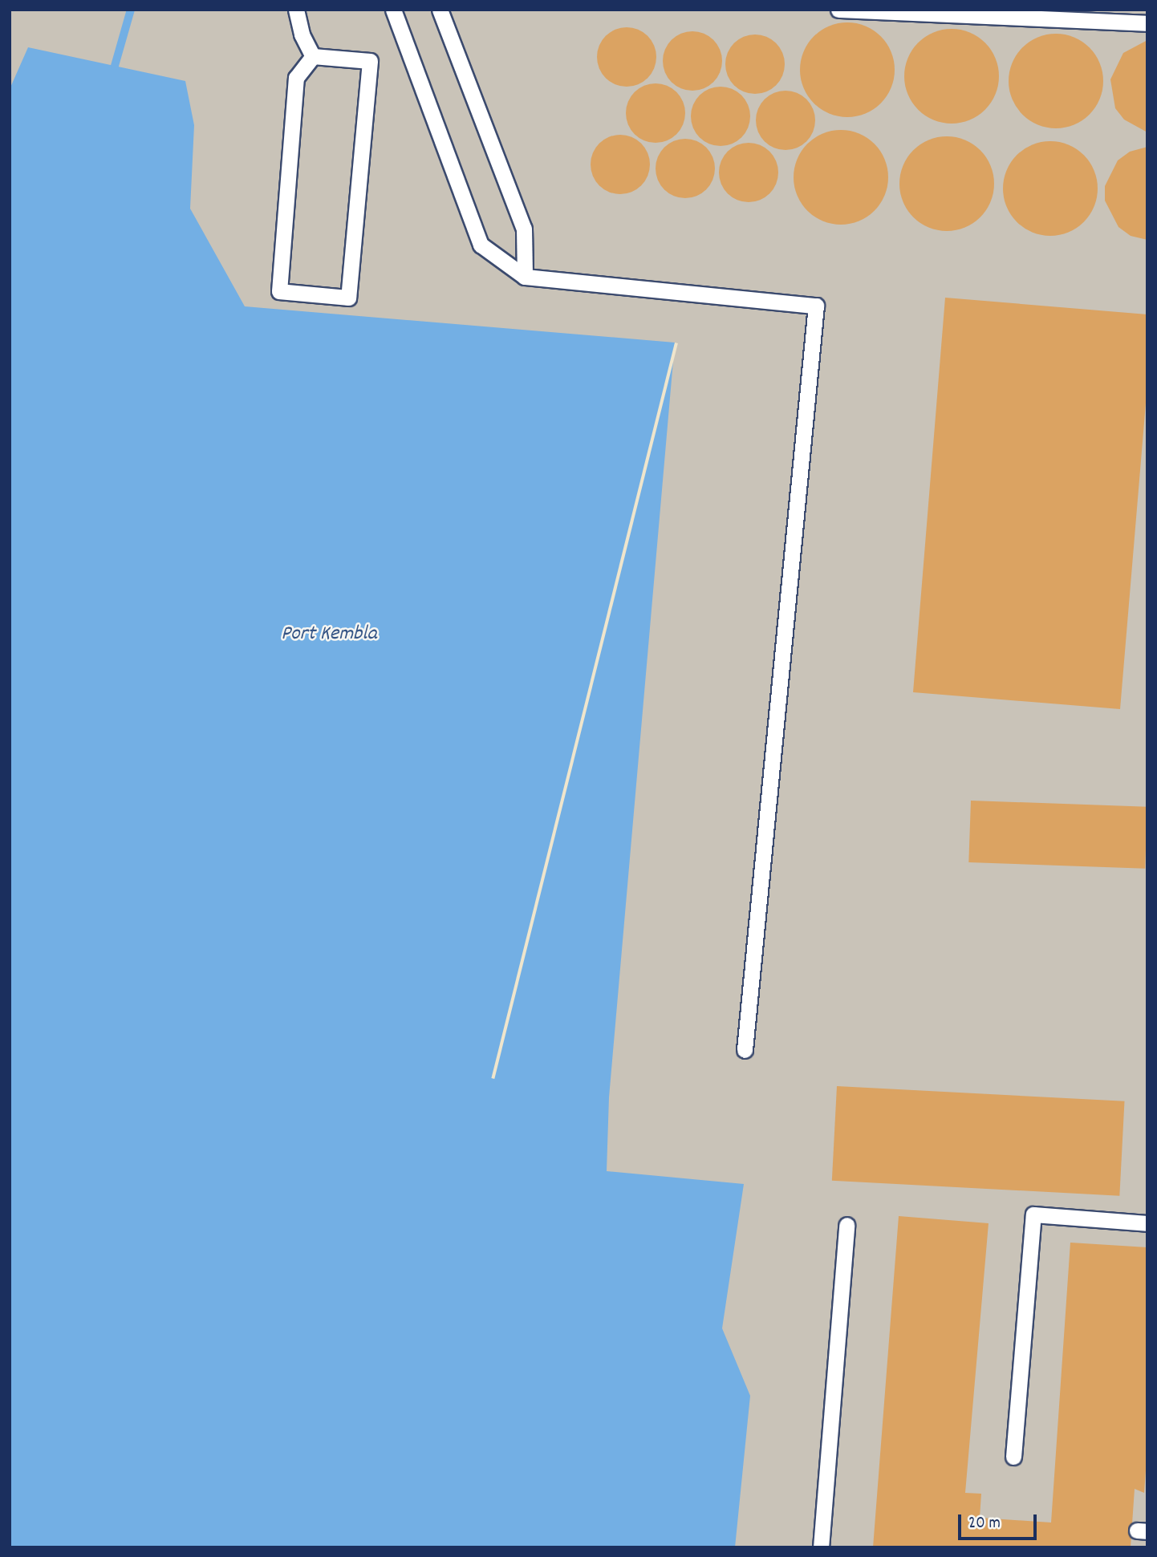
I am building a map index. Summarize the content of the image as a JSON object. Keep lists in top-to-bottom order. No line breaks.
{"water":["Port Kembla"],"scale_bar":"20 m"}
